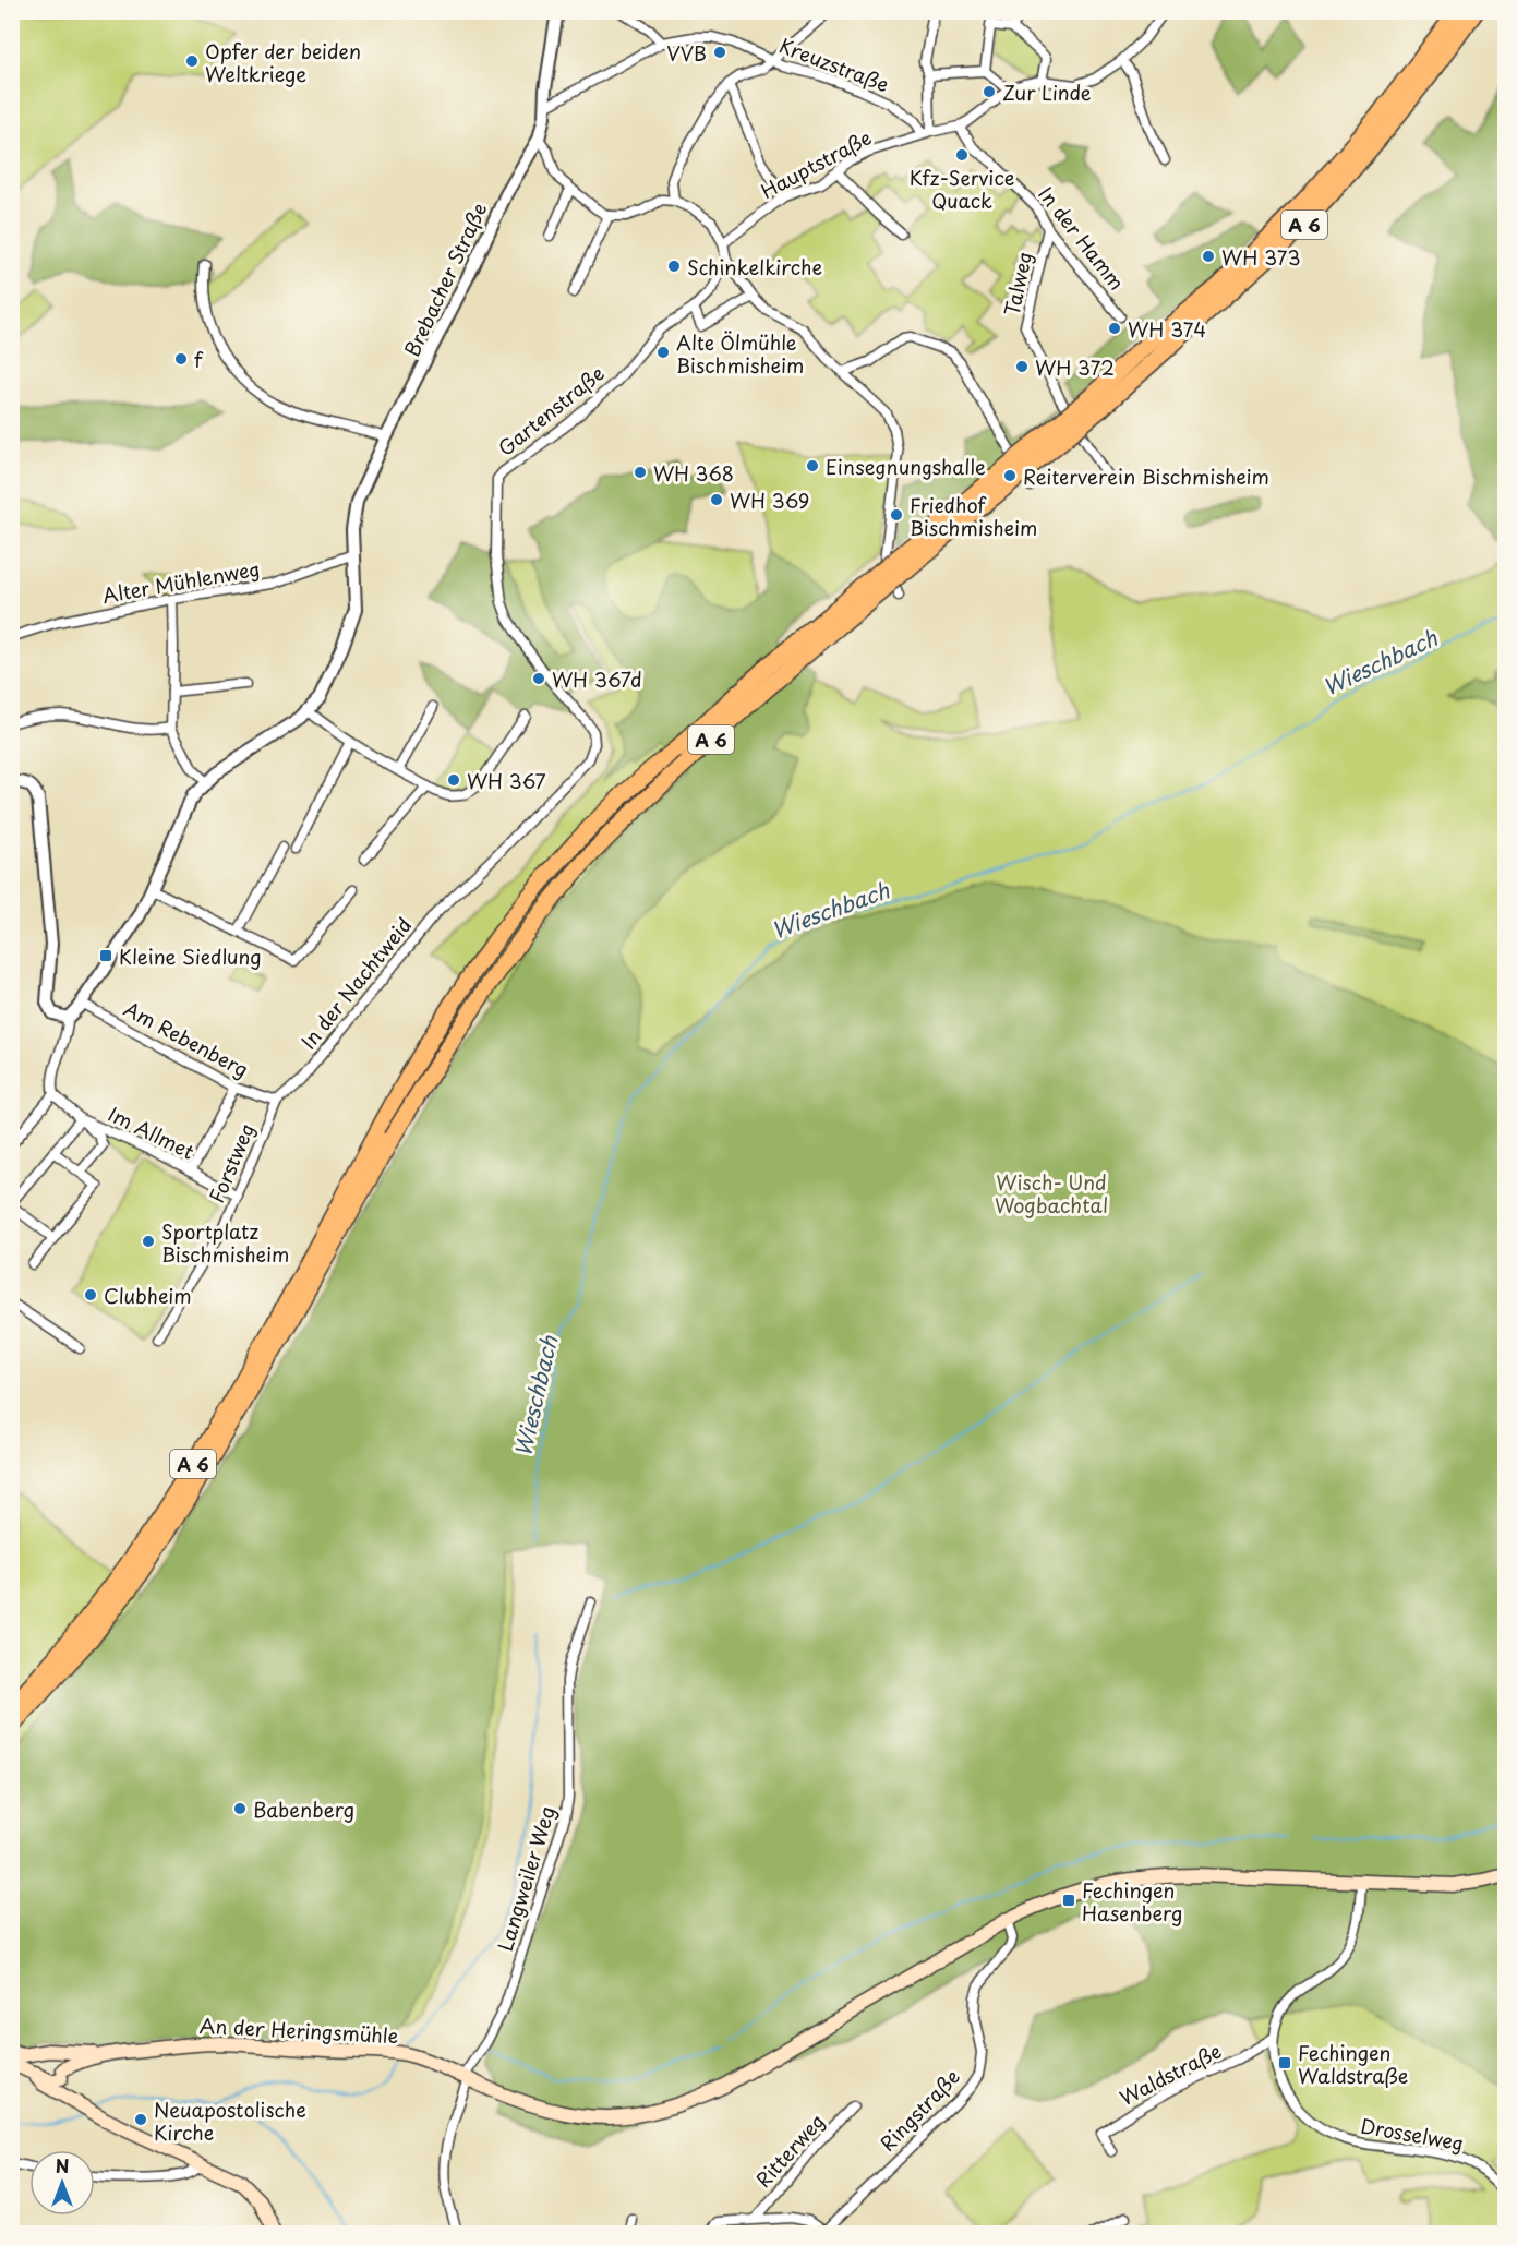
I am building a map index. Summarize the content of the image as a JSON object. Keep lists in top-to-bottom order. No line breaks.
{"streets":{"highway":["A 6"],"main road":["An der Heringsmühle"],"street":["Kreuzstraße","Hauptstraße","In der Hamm","Brebacher Straße","Talweg","Gartenstraße","Alter Mühlenweg","In der Nachtweid","Am Rebenberg","Im Allmet","Forstweg","Langweiler Weg","Waldstraße","Ringstraße","Drosselweg","Ritterweg"]},"crossings":[["Kreuzstraße","Hauptstraße"],["Kreuzstraße","Brebacher Straße"],["Hauptstraße","In der Hamm"],["In der Hamm","Talweg"],["Brebacher Straße","Alter Mühlenweg"],["Brebacher Straße","Am Rebenberg"],["Gartenstraße","In der Nachtweid"],["In der Nachtweid","Am Rebenberg"],["In der Nachtweid","Forstweg"],["Am Rebenberg","Forstweg"],["Im Allmet","Forstweg"],["Langweiler Weg","An der Heringsmühle"],["An der Heringsmühle","Ringstraße"],["Waldstraße","Drosselweg"]],"water":["Wieschbach"],"parks":["Wisch- Und Wogbachtal"],"places":{"other":["VVB","Opfer der beiden Weltkriege","Zur Linde","Kfz-Service Quack","WH 373","Schinkelkirche","WH 374","Alte Ölmühle Bischmisheim","f","WH 372","Einsegnungshalle","WH 368","Reiterverein Bischmisheim","WH 369","Friedhof Bischmisheim","WH 367d","WH 367","Sportplatz Bischmisheim","Clubheim","Babenberg","Neuapostolische Kirche"],"transit":["Kleine Siedlung","Fechingen Hasenberg","Fechingen Waldstraße"]},"north":"top"}
